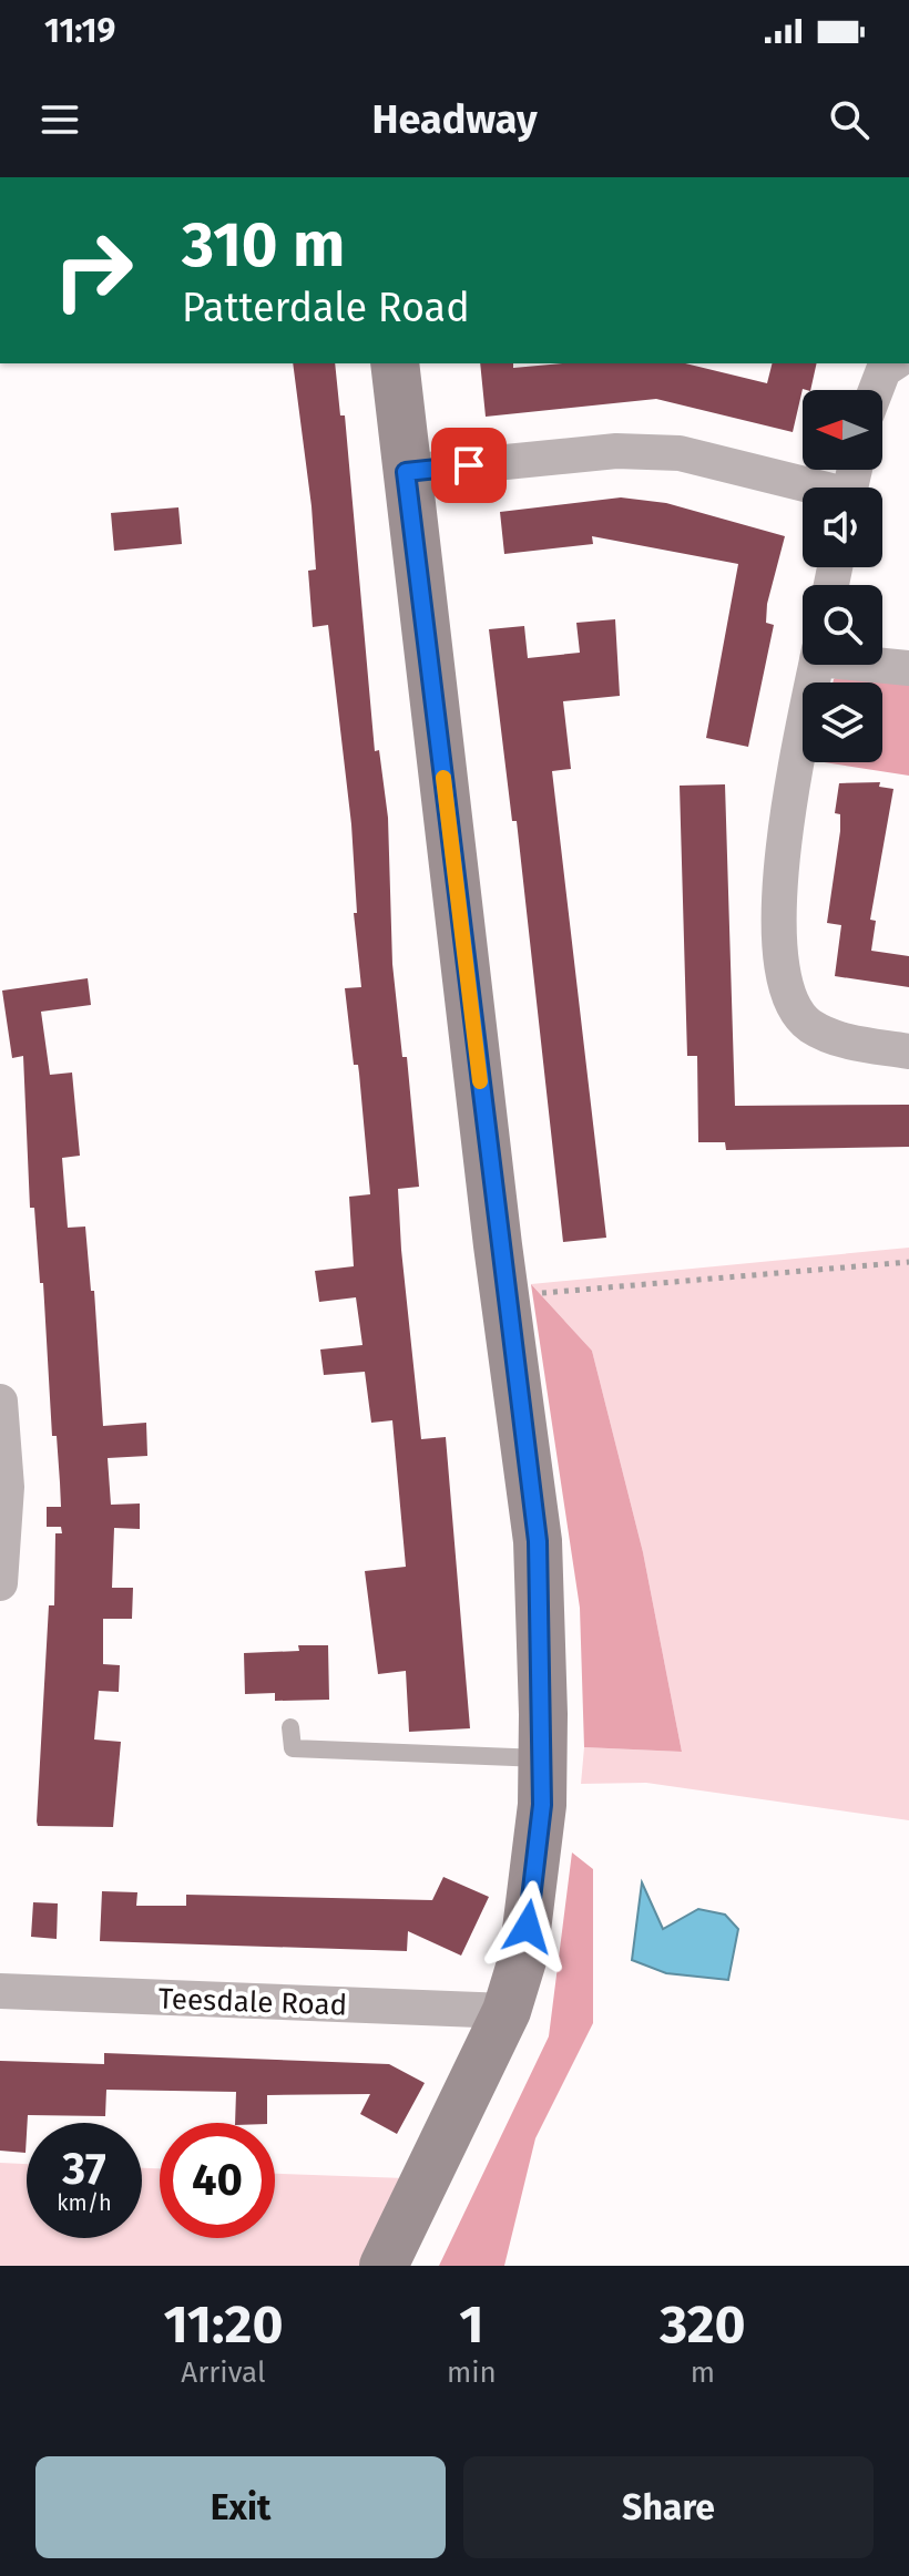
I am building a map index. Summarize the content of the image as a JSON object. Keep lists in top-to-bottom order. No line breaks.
{"streets":{"street":["Teesdale Road"]},"north":"left","page":{"status":"11:19","header":"Headway","turn":["310 m","Patterdale Road"],"speed":"37 km/h","limit":"40","eta":["11:20","Arrival","1","min","320","m"],"buttons":["Exit","Share"]}}
